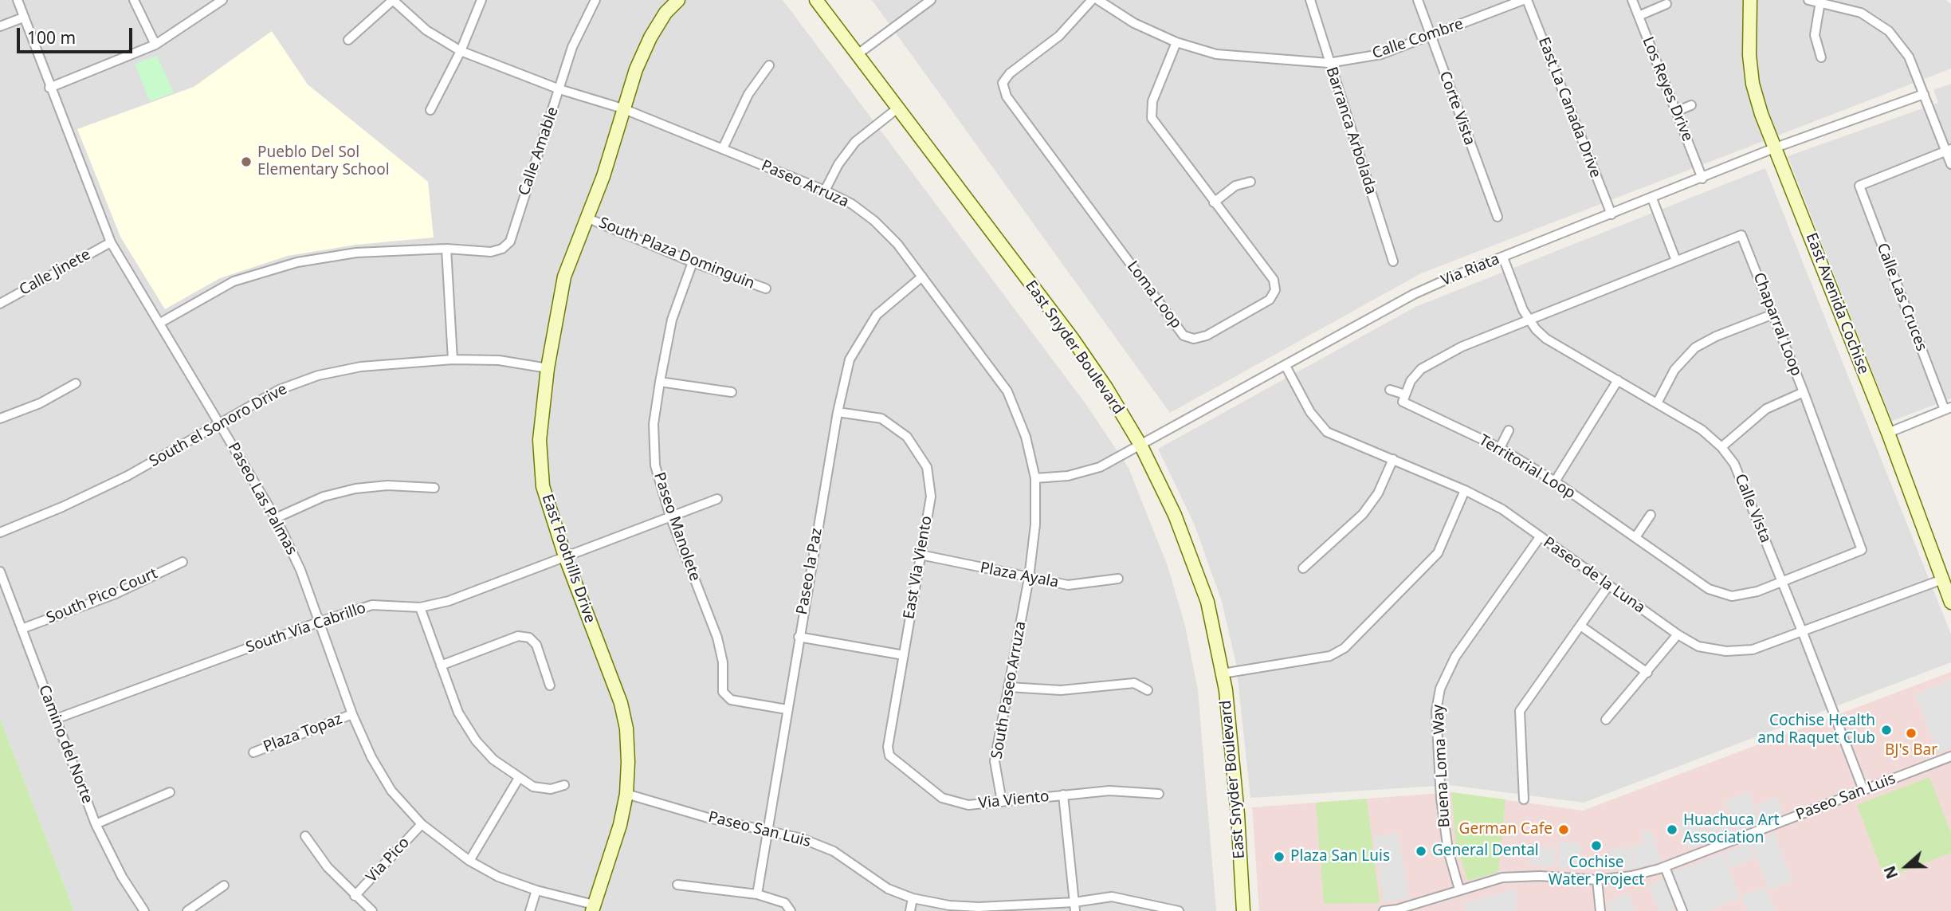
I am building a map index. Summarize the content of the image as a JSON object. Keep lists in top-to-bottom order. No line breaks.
{"streets":{"street":["Calle Combre","Los Reyes Drive","East La Canada Drive","Corte Vista","Barranca Arbolada","Calle Amable","Paseo Arruza","South Plaza Dominguin","Via Riata","Calle Jinete","Loma Loop","Calle Las Cruces","East Avenida Cochise","Chaparral Loop","East Snyder Boulevard","South el Sonoro Drive","Territorial Loop","Paseo Las Palmas","Calle Vista","Paseo Manolete","East Foothills Drive","East Via Viento","Paseo la Paz","Plaza Ayala","Paseo de la Luna","South Pico Court","South Via Cabrillo","South Paseo Arruza","Plaza Topaz","Camino del Norte","Buena Loma Way","Paseo San Luis","Via Viento","Via Pico"]},"crossings":[["Calle Combre","East La Canada Drive"],["Calle Combre","Corte Vista"],["Calle Combre","Barranca Arbolada"],["Calle Combre","Loma Loop"],["Los Reyes Drive","Via Riata"],["East La Canada Drive","Via Riata"],["Calle Amable","Paseo Arruza"],["Calle Amable","Paseo Las Palmas"],["Paseo Arruza","Via Riata"],["Paseo Arruza","East Foothills Drive"],["Paseo Arruza","Paseo la Paz"],["Paseo Arruza","Plaza Ayala"],["Paseo Arruza","South Paseo Arruza"],["South Plaza Dominguin","Paseo Manolete"],["South Plaza Dominguin","East Foothills Drive"],["Via Riata","East Avenida Cochise"],["Via Riata","East Snyder Boulevard"],["Via Riata","Calle Vista"],["Via Riata","Paseo de la Luna"],["Calle Jinete","Paseo Las Palmas"],["East Avenida Cochise","Paseo de la Luna"],["Chaparral Loop","Territorial Loop"],["Chaparral Loop","Calle Vista"],["South el Sonoro Drive","Paseo Las Palmas"],["South el Sonoro Drive","East Foothills Drive"],["Territorial Loop","Calle Vista"],["Paseo Las Palmas","East Foothills Drive"],["Paseo Las Palmas","South Via Cabrillo"],["Paseo Las Palmas","Plaza Topaz"],["Paseo Las Palmas","Via Pico"],["Calle Vista","Paseo de la Luna"],["Calle Vista","Paseo San Luis"],["Paseo Manolete","Paseo la Paz"],["Paseo Manolete","South Via Cabrillo"],["East Foothills Drive","South Via Cabrillo"],["East Foothills Drive","Paseo San Luis"],["East Via Viento","Paseo la Paz"],["East Via Viento","Plaza Ayala"],["East Via Viento","Via Viento"],["Paseo la Paz","Paseo San Luis"],["Plaza Ayala","South Paseo Arruza"],["Paseo de la Luna","Buena Loma Way"],["South Pico Court","Camino del Norte"],["South Via Cabrillo","Camino del Norte"],["South Paseo Arruza","Via Viento"],["Buena Loma Way","Paseo San Luis"]],"places":["Pueblo Del Sol Elementary School","Cochise Health and Raquet Club","BJ's Bar","German Cafe","Huachuca Art Association","Cochise Water Project","General Dental","Plaza San Luis"],"scale_bar":"100 m","north":"left"}
